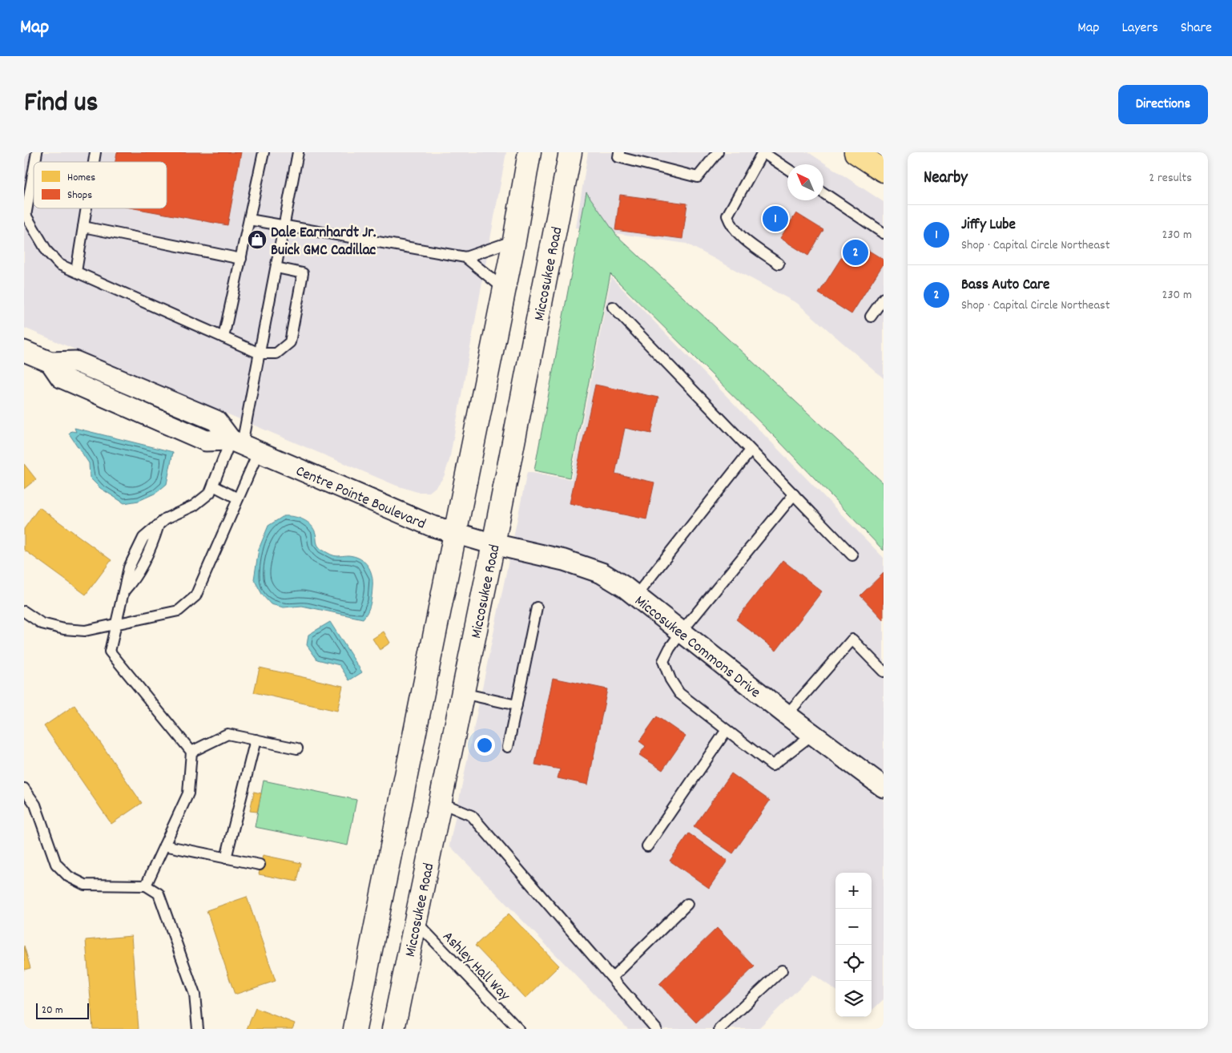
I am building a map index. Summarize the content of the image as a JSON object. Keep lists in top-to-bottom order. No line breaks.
{"streets":{"street":["Miccosukee Road","Centre Pointe Boulevard","Miccosukee Commons Drive"],"lane":["Ashley Hall Way"]},"crossings":[["Miccosukee Road","Centre Pointe Boulevard"],["Miccosukee Road","Miccosukee Commons Drive"],["Miccosukee Road","Ashley Hall Way"],["Centre Pointe Boulevard","Miccosukee Commons Drive"]],"places":{"shop":["Dale Earnhardt Jr. Buick GMC Cadillac"]},"legend":["Homes","Shops"],"scale_bar":"20 m","north":"top left","page":{"header":"Map","nav":["Map","Layers","Share"],"title":"Find us","buttons":"Directions","heading":["Nearby","2 results"],"pins":["1","2"],"list":[{"mark":"1","name":"Jiffy Lube","note":"Shop · Capital Circle Northeast","value":"230 m"},{"mark":"2","name":"Bass Auto Care","note":"Shop · Capital Circle Northeast","value":"230 m"}],"map_buttons":["+","−"],"scale":"20 m"}}
